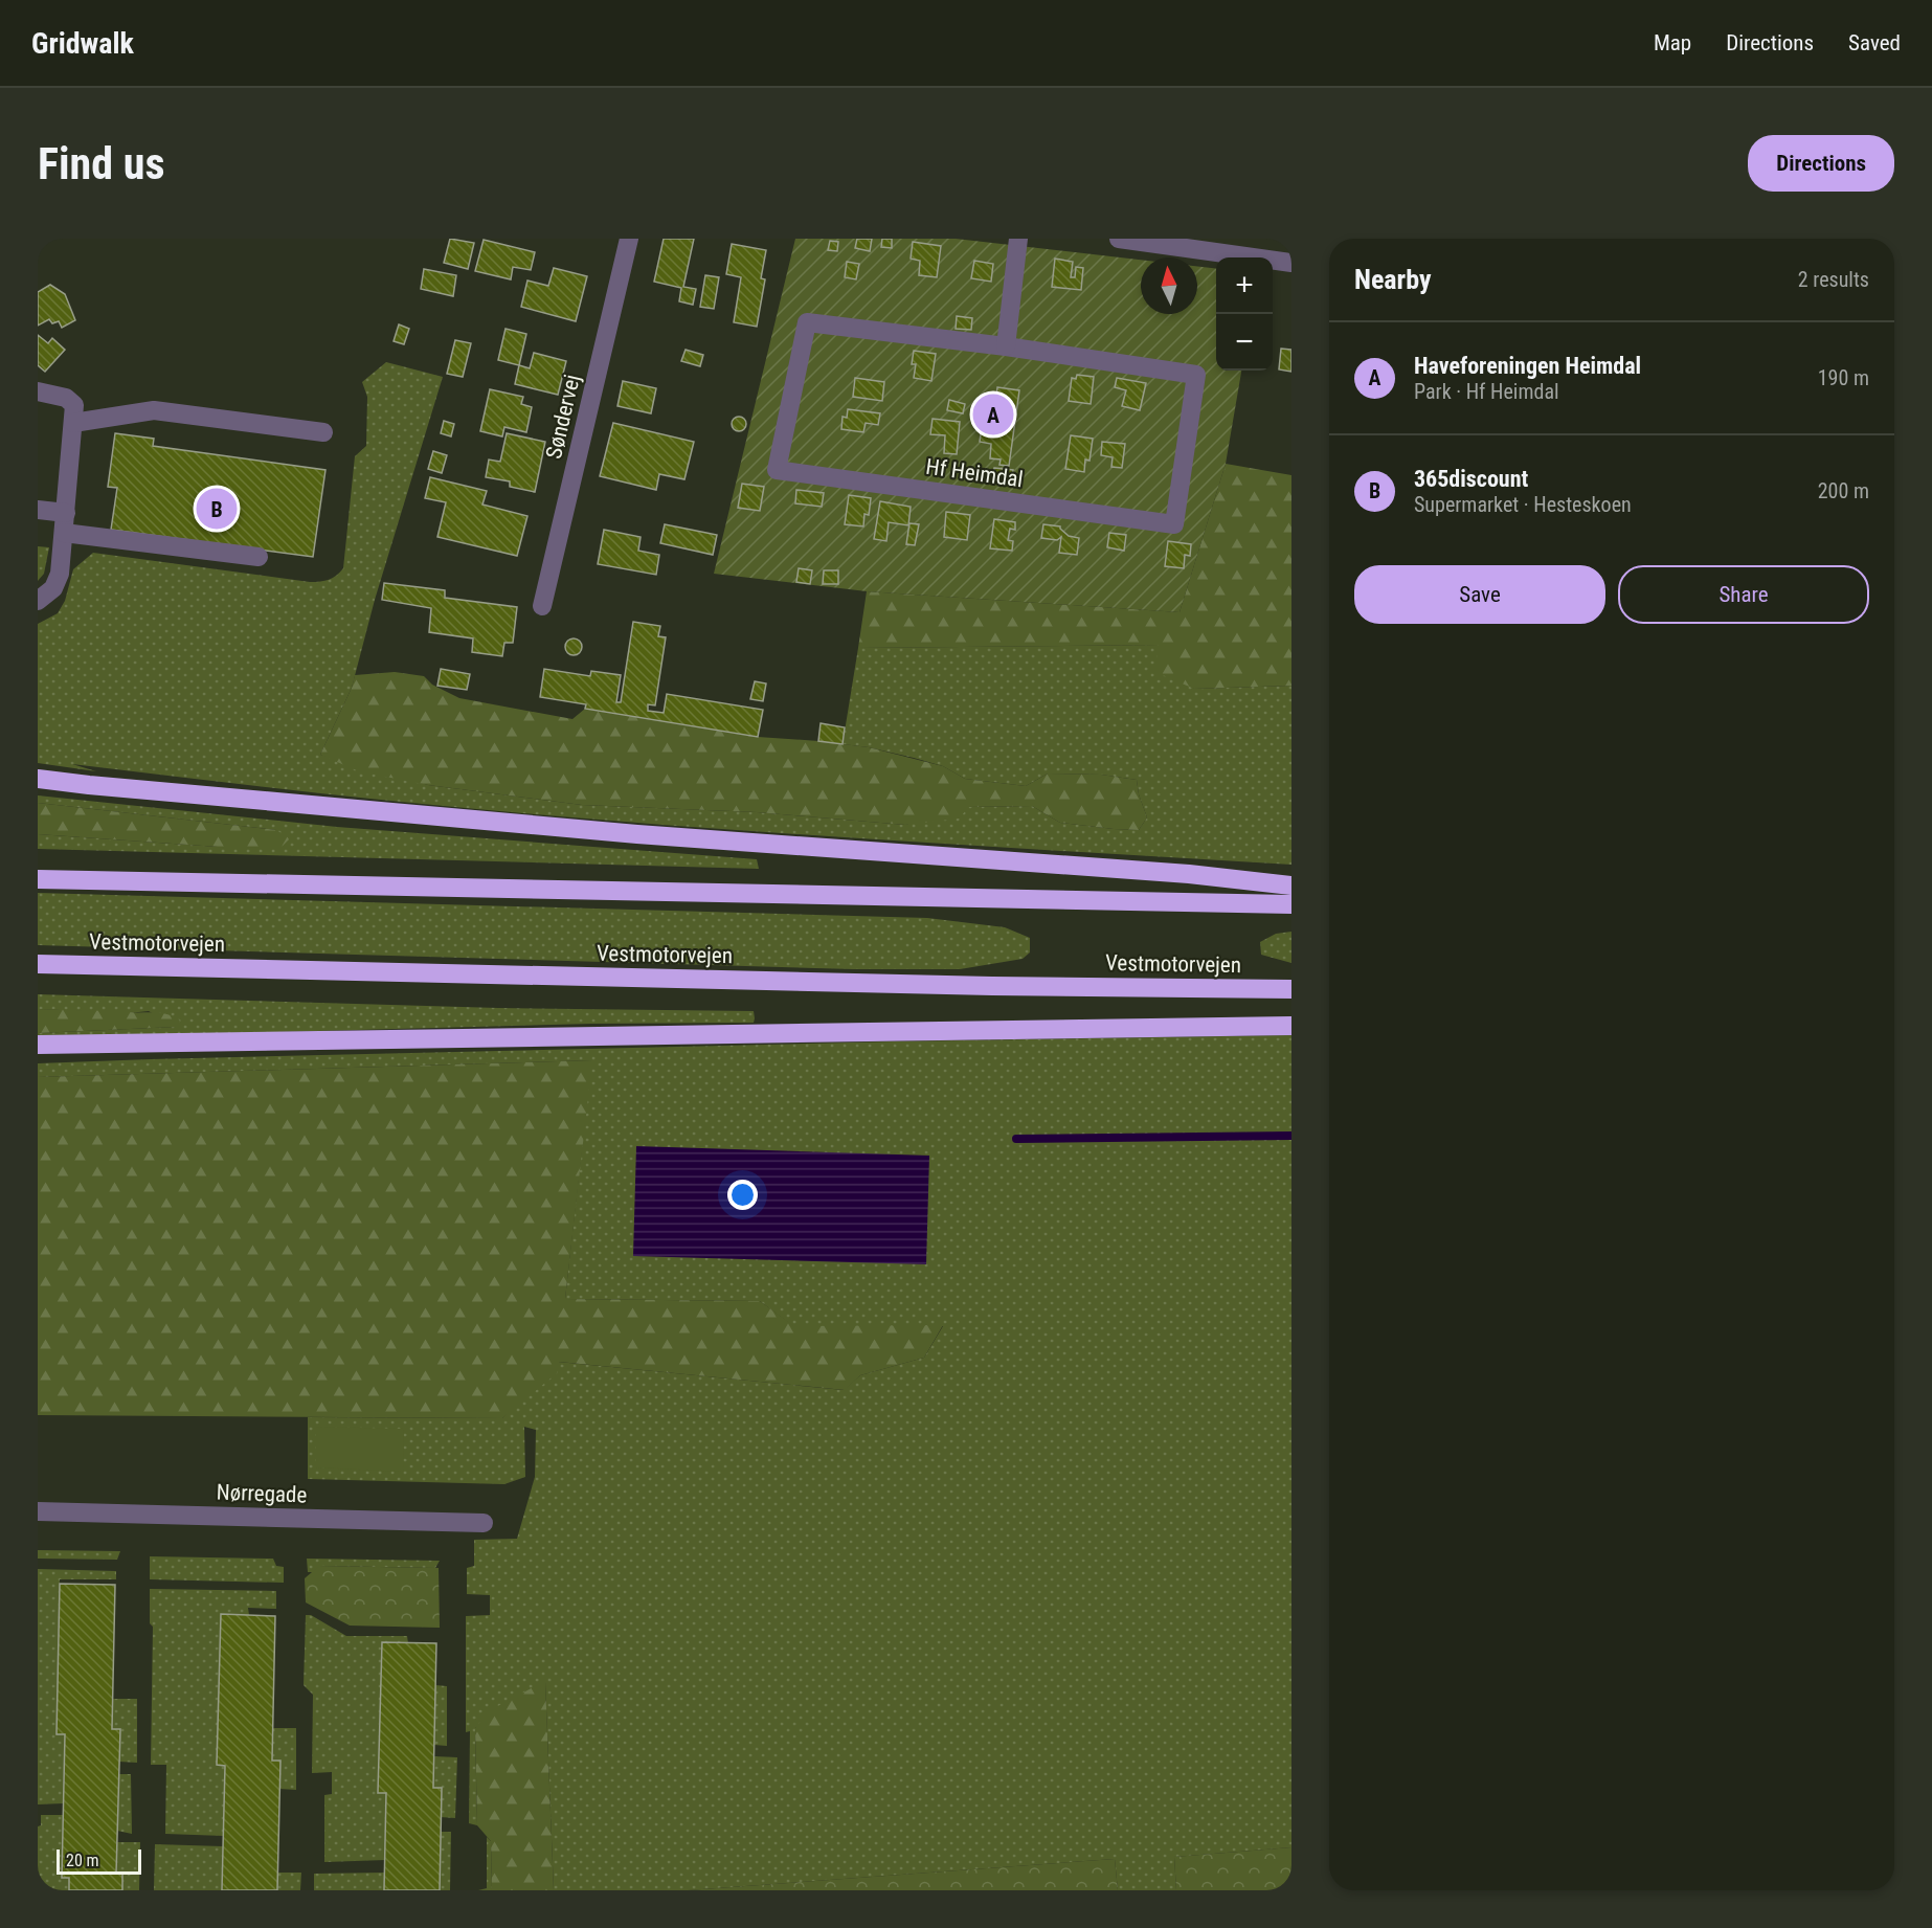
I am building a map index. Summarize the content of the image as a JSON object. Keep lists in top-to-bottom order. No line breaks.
{"streets":{"highway":["Vestmotorvejen"],"street":["Søndervej","Hf Heimdal","Nørregade"]},"scale_bar":"20 m","north":"top","page":{"header":"Gridwalk","nav":["Map","Directions","Saved"],"buttons":["Directions",["Save","Share"]],"title":"Find us","heading":["Nearby","2 results"],"map_buttons":["+","−"],"list":[{"mark":"A","name":"Haveforeningen Heimdal","note":"Park · Hf Heimdal","value":"190 m"},{"mark":"B","name":"365discount","note":"Supermarket · Hesteskoen","value":"200 m"}],"pins":["A","B"],"scale":"20 m"}}
